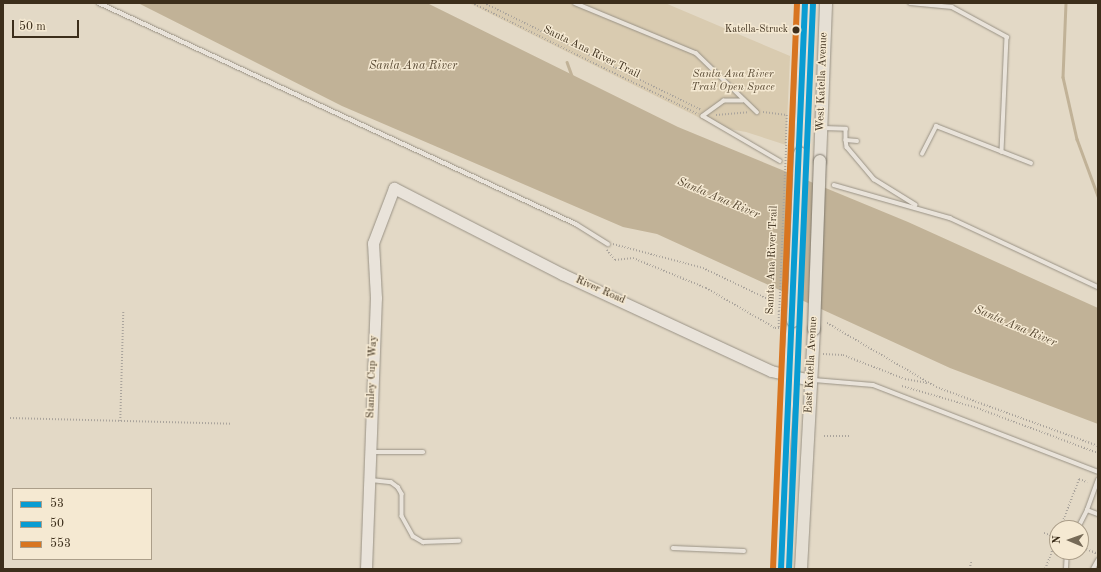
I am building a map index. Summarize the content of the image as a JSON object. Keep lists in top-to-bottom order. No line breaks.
{"streets":{"main road":["West Katella Avenue","River Road","East Katella Avenue","Stanley Cup Way"],"path":["Santa Ana River Trail","Samta Ana River Trail"]},"crossings":[["Santa Ana River Trail","Samta Ana River Trail"],["West Katella Avenue","East Katella Avenue"],["River Road","East Katella Avenue"],["River Road","Stanley Cup Way"]],"water":["Santa Ana River"],"parks":["Santa Ana River Trail Open Space"],"places":["Katella-Struck"],"lines":["transit line 53","transit line 50","transit line 553"],"legend":["53","50","553"],"scale_bar":"50 m","north":"left"}
